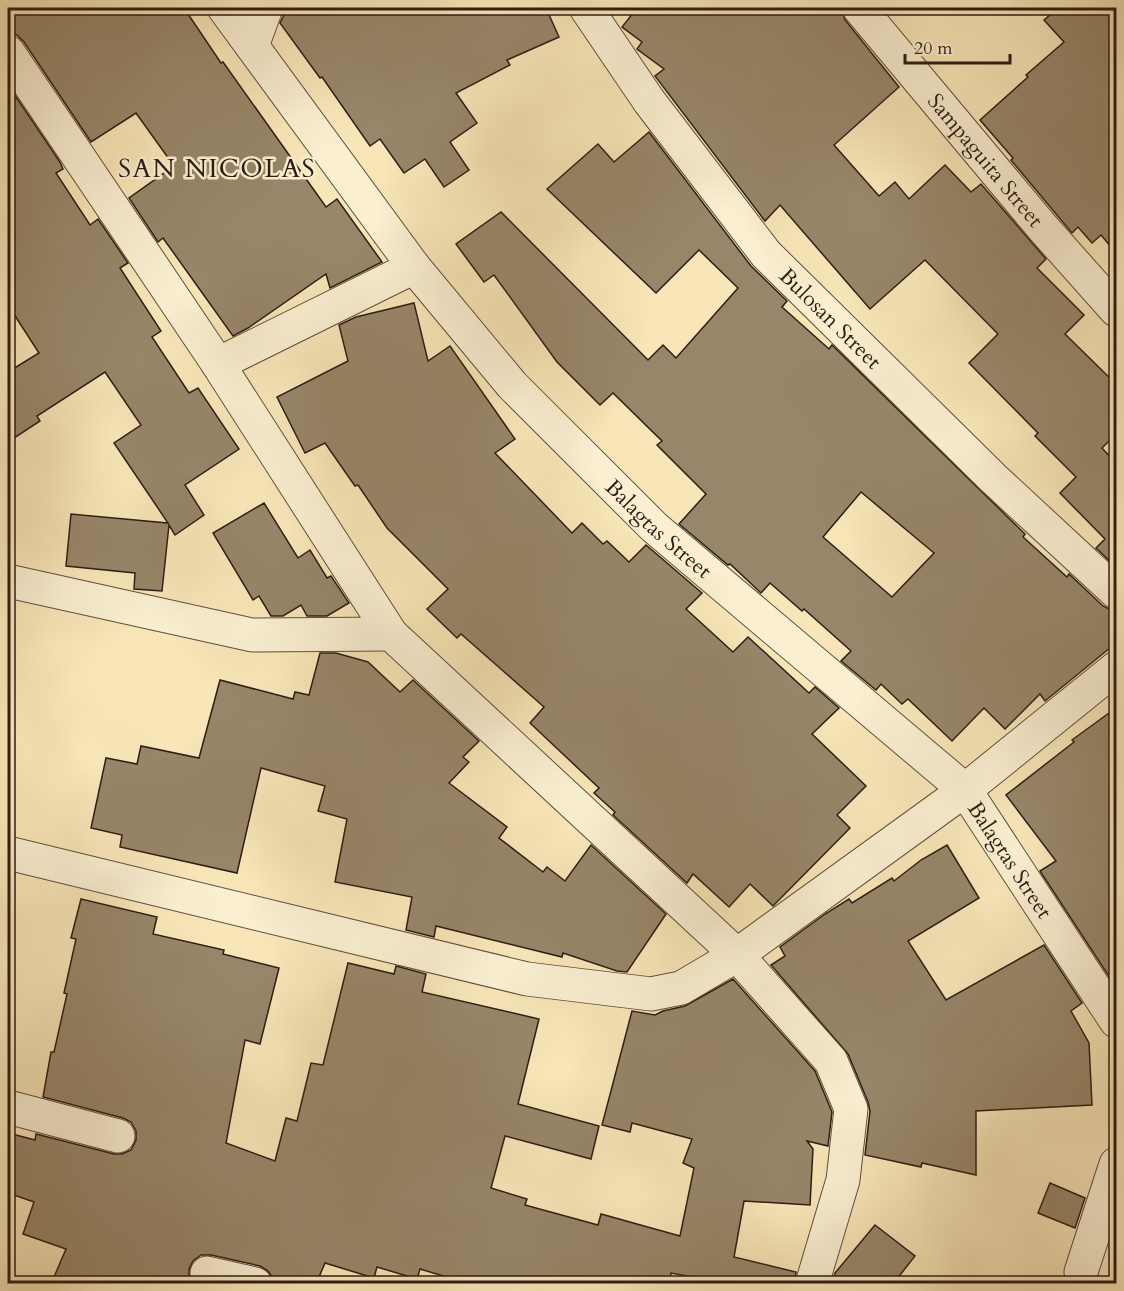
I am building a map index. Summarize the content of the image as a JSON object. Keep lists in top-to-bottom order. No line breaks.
{"streets":{"street":["Sampaguita Street","Bulosan Street","Balagtas Street"]},"districts":["SAN NICOLAS"],"scale_bar":"20 m"}
